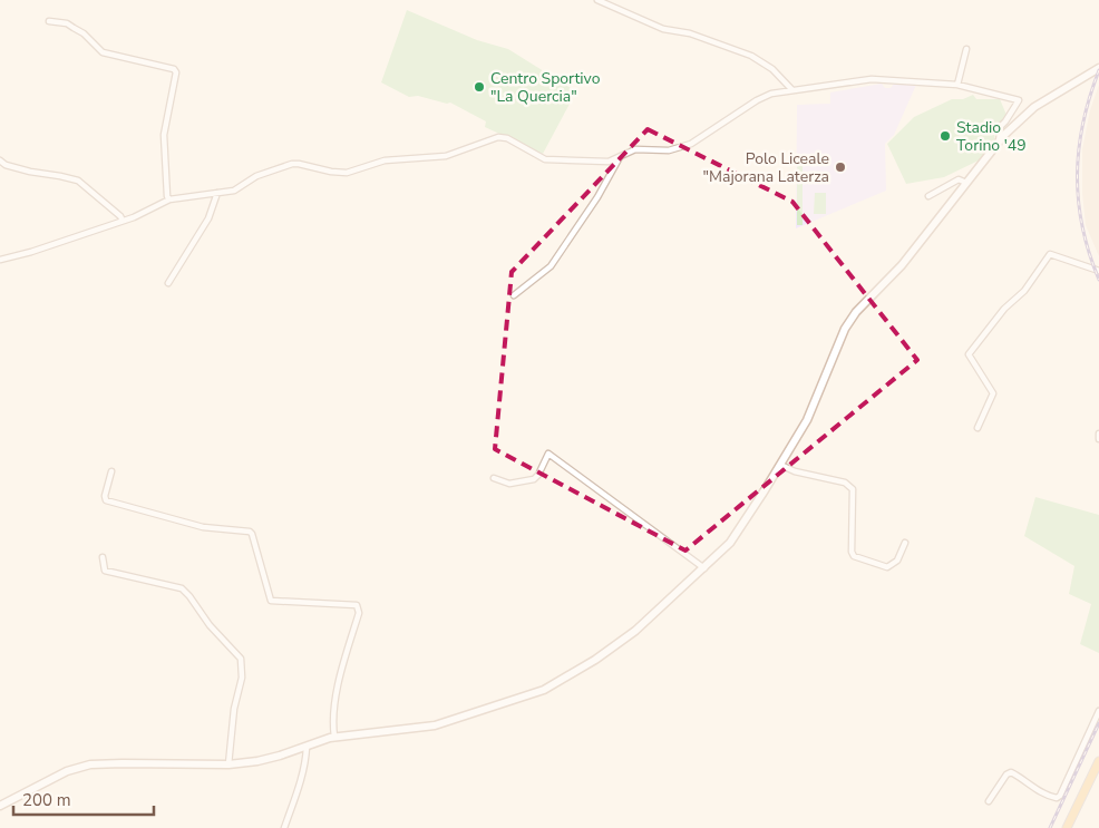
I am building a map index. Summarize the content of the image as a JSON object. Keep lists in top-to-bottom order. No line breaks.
{"places":["Centro Sportivo \"La Quercia\"","Stadio Torino '49","Polo Liceale \"Majorana Laterza"],"scale_bar":"200 m"}
